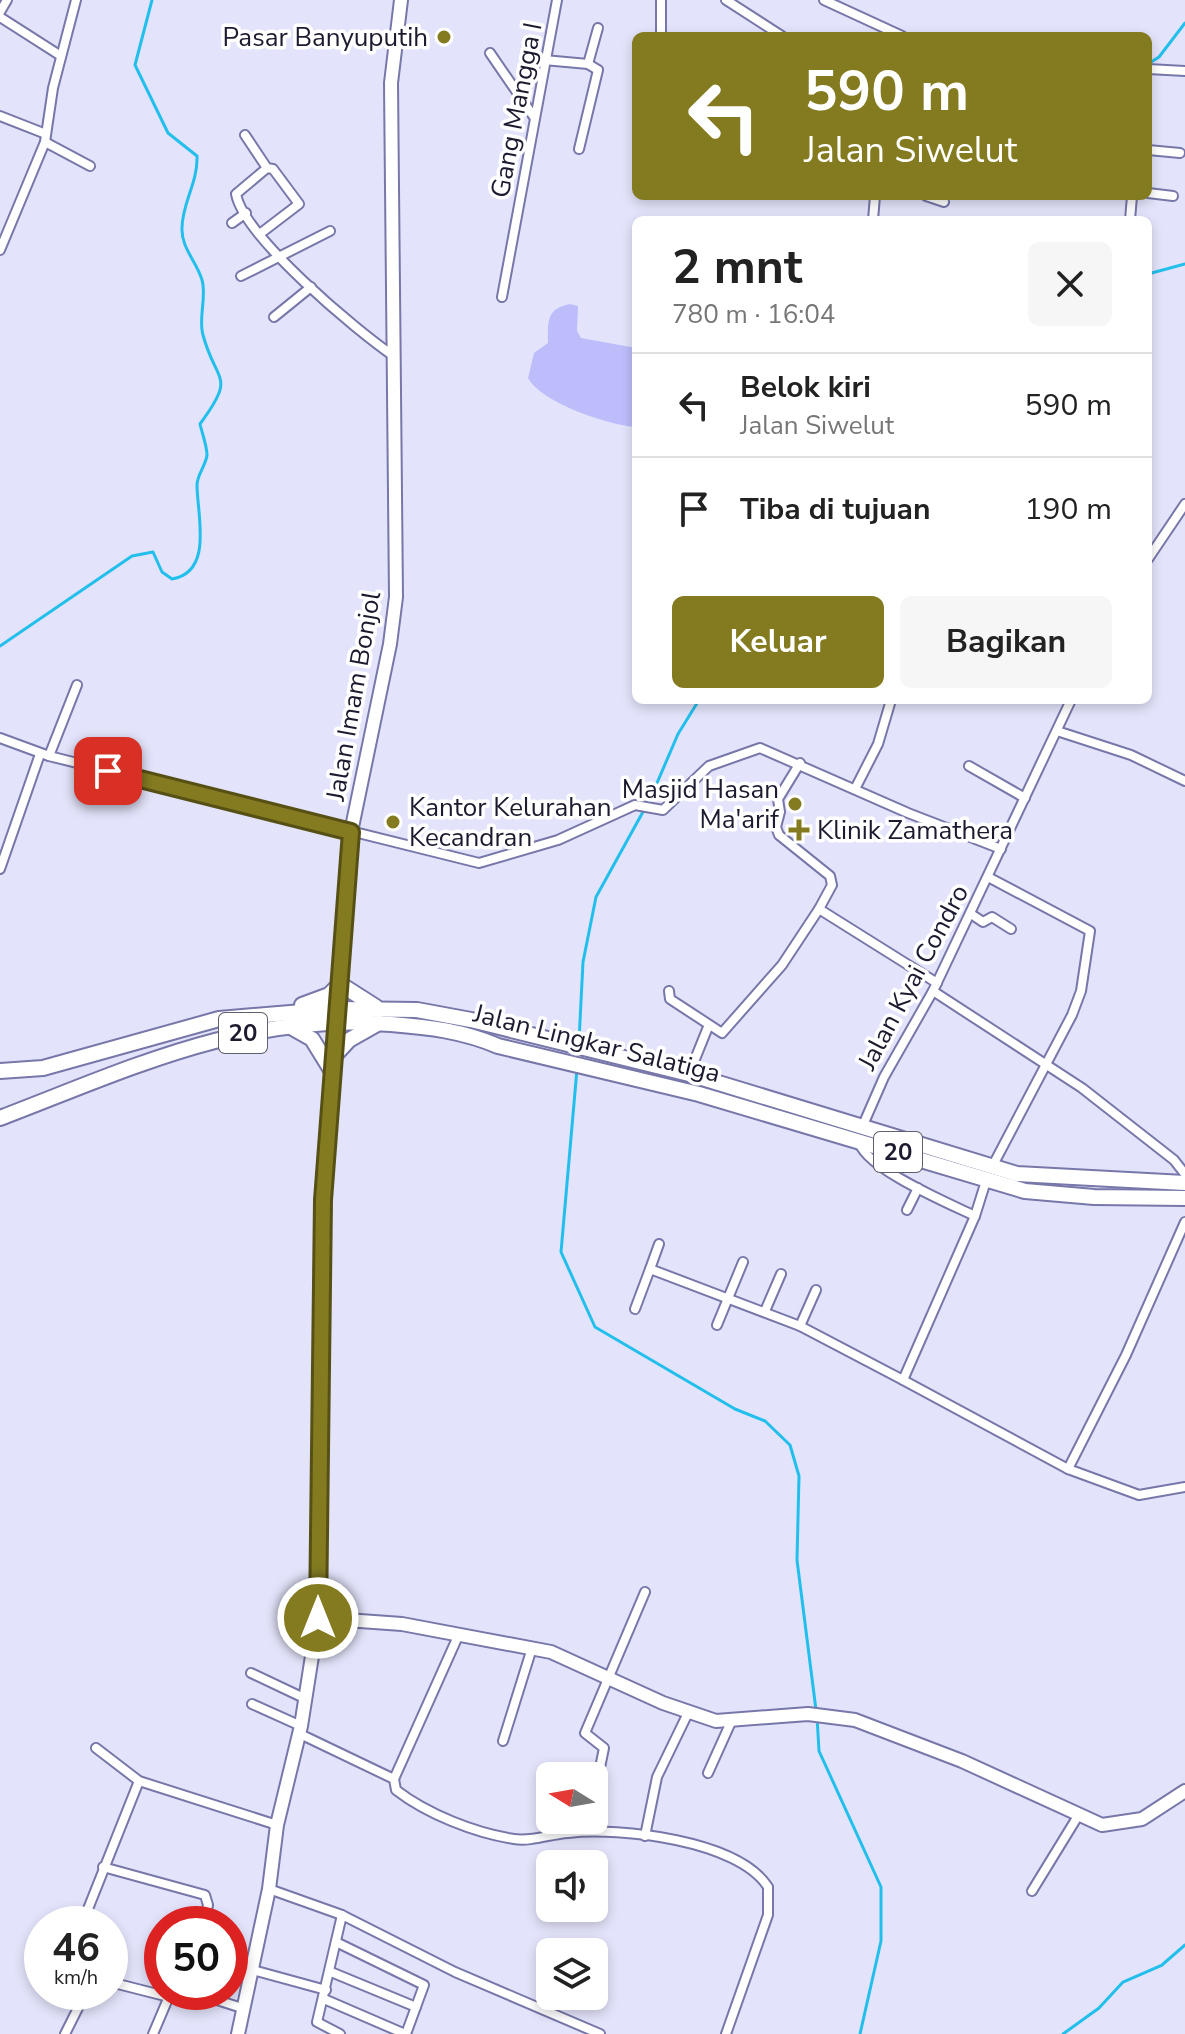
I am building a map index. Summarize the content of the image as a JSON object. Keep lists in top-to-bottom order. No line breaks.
{"streets":{"highway":["20","Jalan Lingkar Salatiga"],"main road":["Jalan Imam Bonjol"],"street":["Gang Mangga I","Jalan Kyai Condro"]},"crossings":[["Jalan Imam Bonjol","Jalan Lingkar Salatiga"],["Jalan Kyai Condro","Jalan Lingkar Salatiga"]],"places":{"other":["Pasar Banyuputih","Masjid Hasan Ma'arif","Kantor Kelurahan Kecandran"],"health":["Klinik Zamathera"]},"north":"left","page":{"turn":["590 m","Jalan Siwelut"],"heading":["2 mnt","780 m · 16:04"],"list":[{"name":"Belok kiri","note":"Jalan Siwelut","value":"590 m"},{"name":"Tiba di tujuan","value":"190 m"}],"buttons":["Keluar","Bagikan"],"speed":"46 km/h","limit":"50"}}
